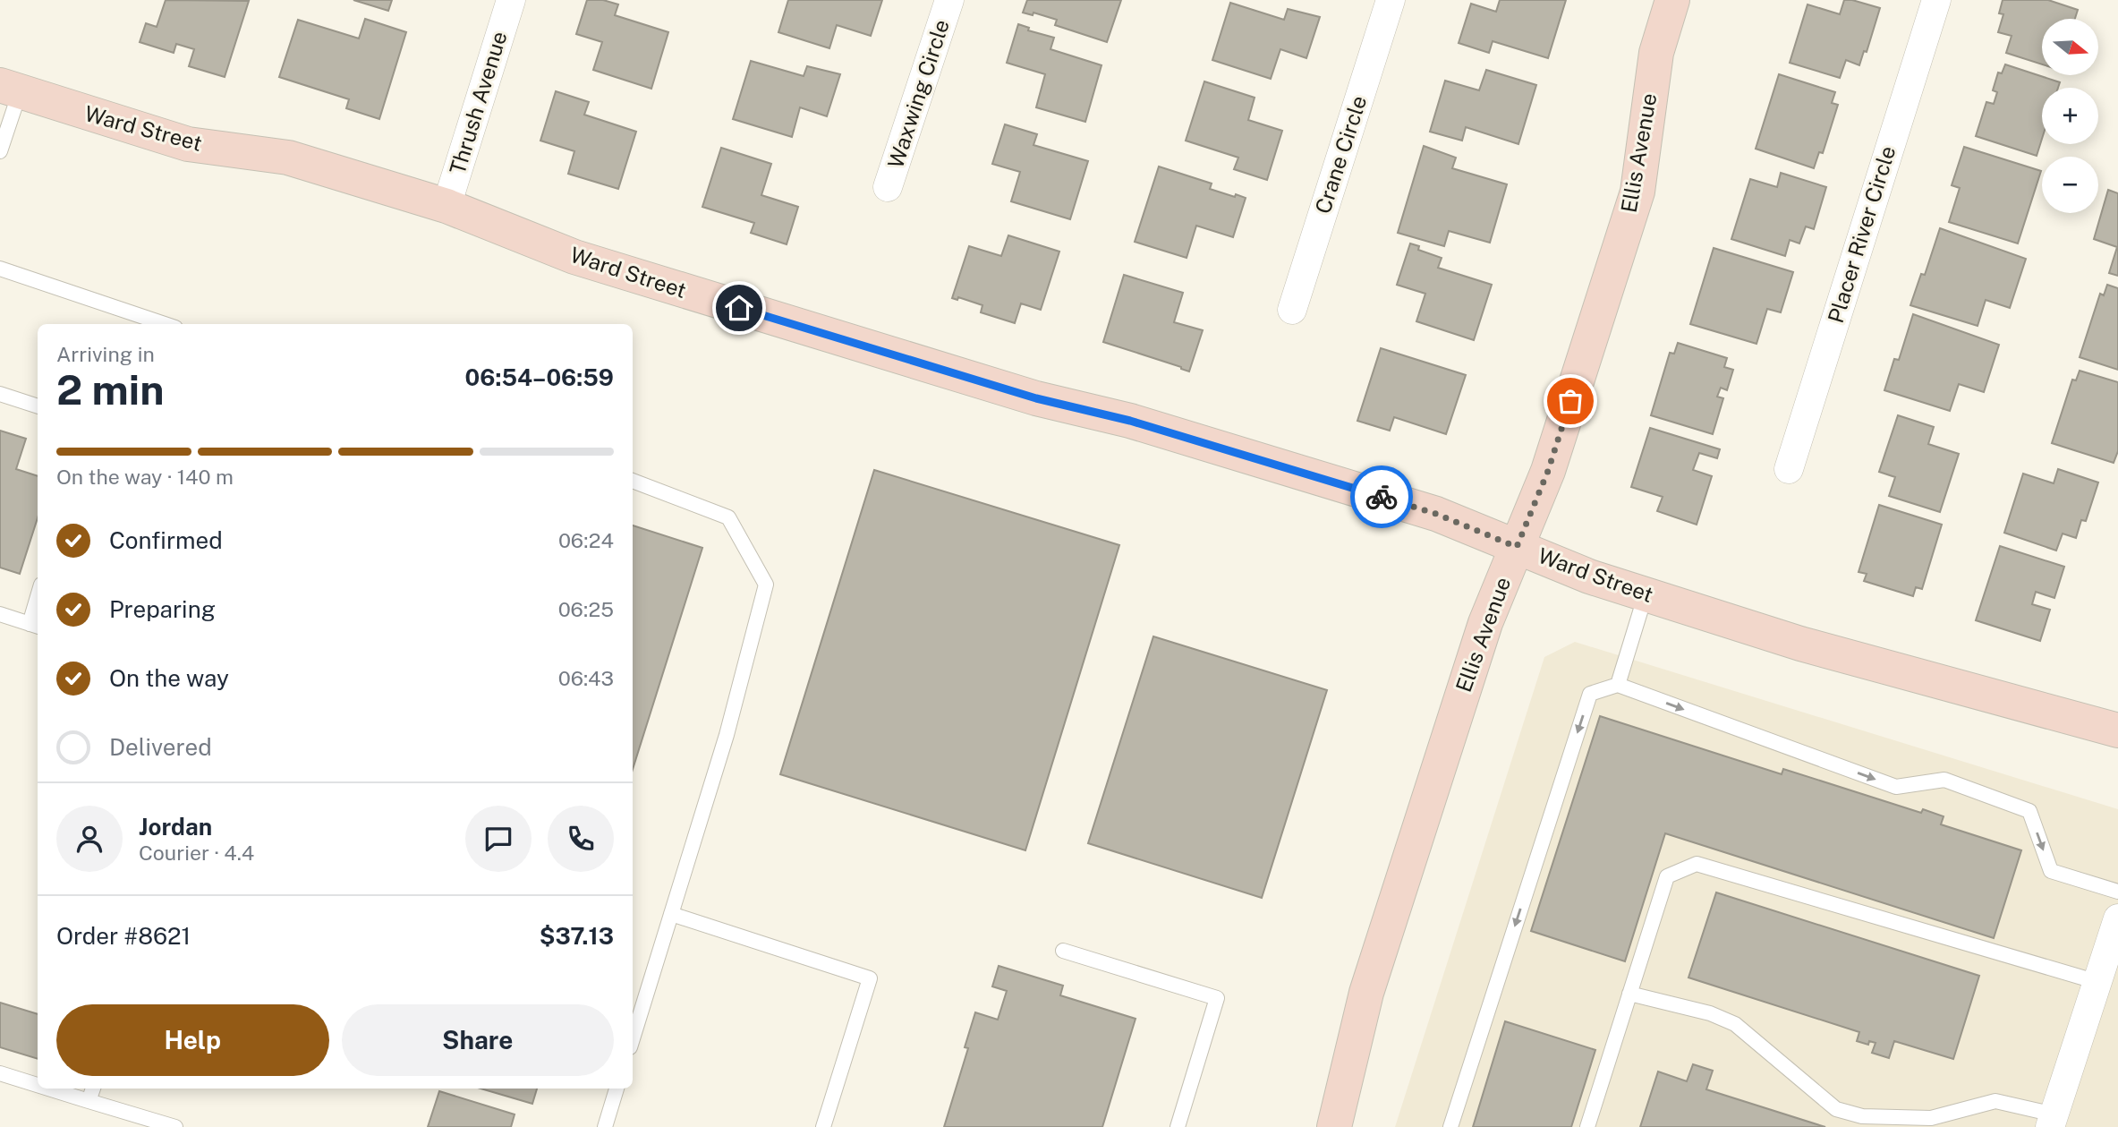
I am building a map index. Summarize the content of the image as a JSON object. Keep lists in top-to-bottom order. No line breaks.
{"streets":{"street":["Waxwing Circle","Thrush Avenue","Ward Street","Ellis Avenue","Crane Circle","Placer River Circle"]},"crossings":[["Thrush Avenue","Ward Street"],["Ward Street","Ellis Avenue"]],"north":"right","page":{"map_buttons":["+","−"],"heading":["2 min","Arriving in","06:54–06:59"],"panel":["Jordan","Courier · 4.4","Order #8621","$37.13"],"bar":"On the way · 140 m","list":[["Confirmed","06:24"],["Preparing","06:25"],["On the way","06:43"],"Delivered"],"buttons":["Help","Share"]}}
